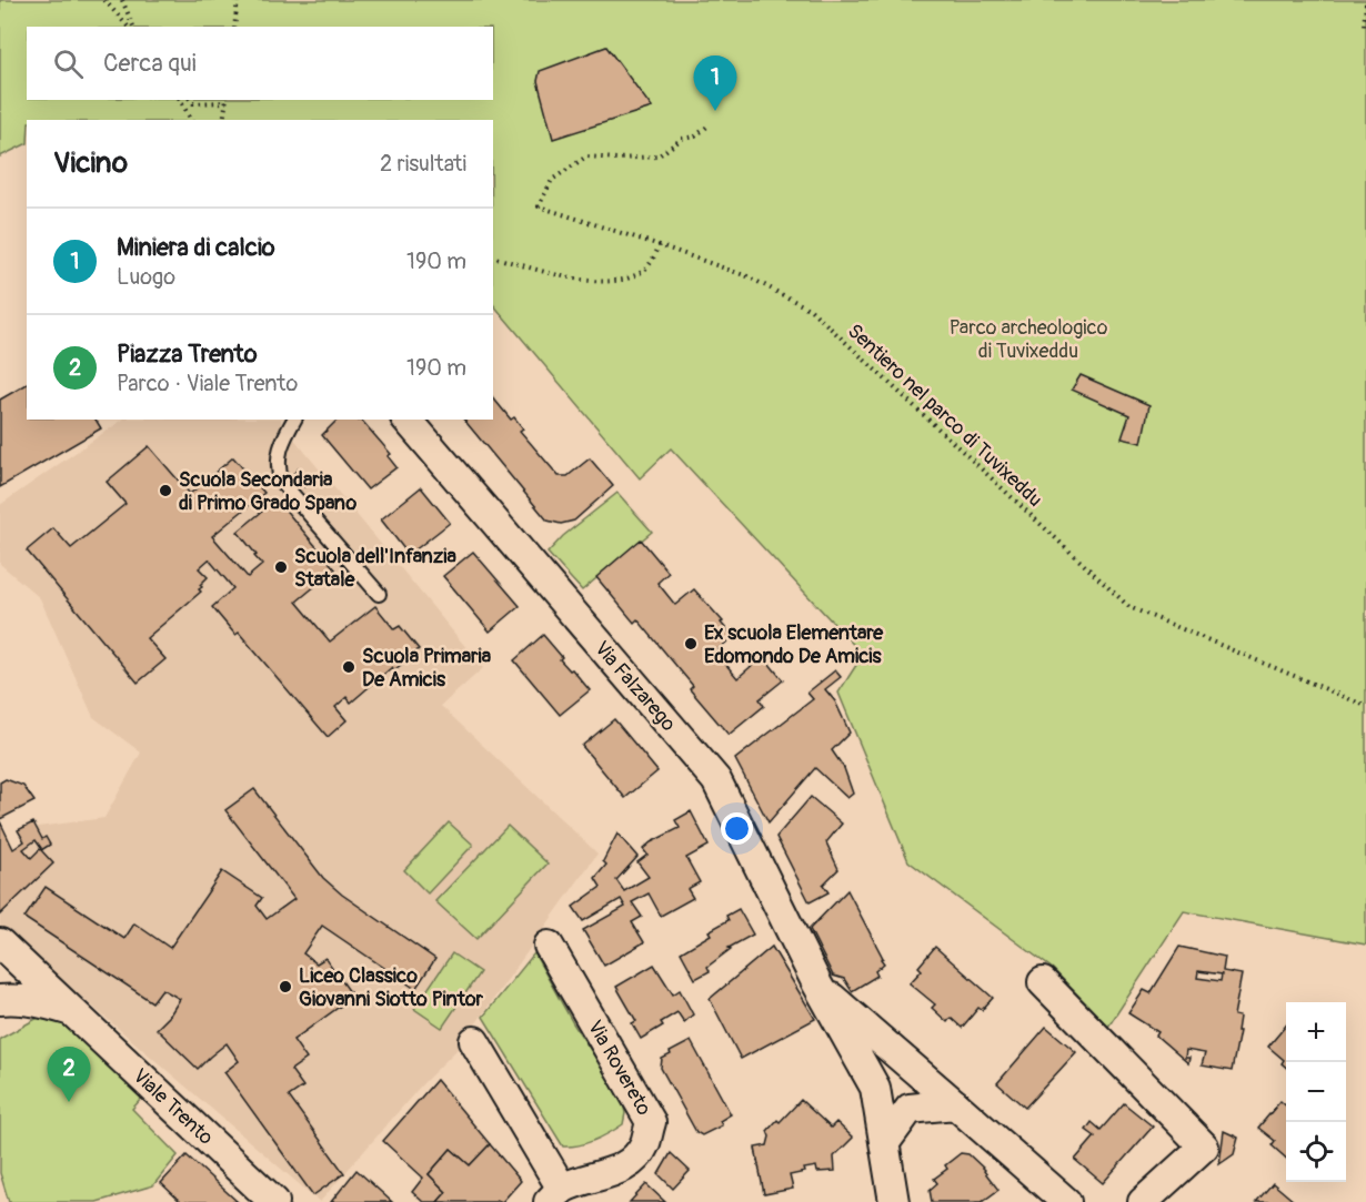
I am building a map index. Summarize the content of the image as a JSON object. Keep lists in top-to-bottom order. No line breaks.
{"streets":{"street":["Via Falzarego","Via Rovereto","Viale Trento"],"path":["Sentiero nel parco di Tuvixeddu"]},"parks":["Parco archeologico di Tuvixeddu"],"places":["Scuola Secondaria di Primo Grado Spano","Scuola dell'Infanzia Statale","Ex scuola Elementare Edomondo De Amicis","Scuola Primaria De Amicis","Liceo Classico Giovanni Siotto Pintor"],"page":{"search":"Cerca qui","pins":["1","2"],"heading":["Vicino","2 risultati"],"list":[{"mark":"1","name":"Miniera di calcio","note":"Luogo","value":"190 m"},{"mark":"2","name":"Piazza Trento","note":"Parco · Viale Trento","value":"190 m"}],"map_buttons":["+","−"]}}
